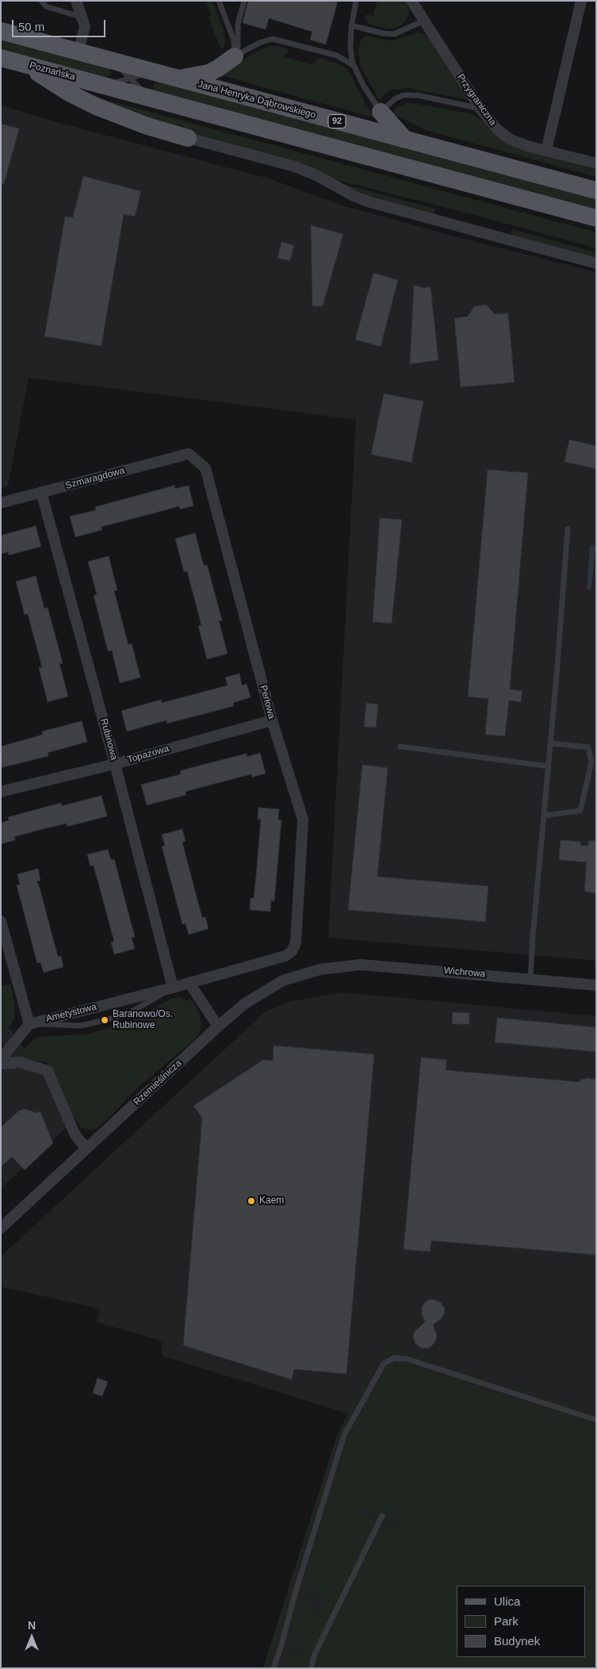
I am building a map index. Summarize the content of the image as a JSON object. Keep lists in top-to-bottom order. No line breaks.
{"streets":{"main road":["Poznańska","Jana Henryka Dąbrowskiego","92"],"street":["Przygraniczna","Szmaragdowa","Perłowa","Rubinowa","Topazowa","Wichrowa","Ametystowa","Rzemieślnicza"]},"crossings":[["Jana Henryka Dąbrowskiego","92"],["Szmaragdowa","Perłowa"],["Szmaragdowa","Rubinowa"],["Perłowa","Topazowa"],["Perłowa","Ametystowa"],["Rubinowa","Topazowa"],["Rubinowa","Ametystowa"],["Wichrowa","Rzemieślnicza"]],"places":["Baranowo/Os. Rubinowe","Kaem"],"legend":["Ulica","Park","Budynek"],"scale_bar":"50 m","north":"top"}
